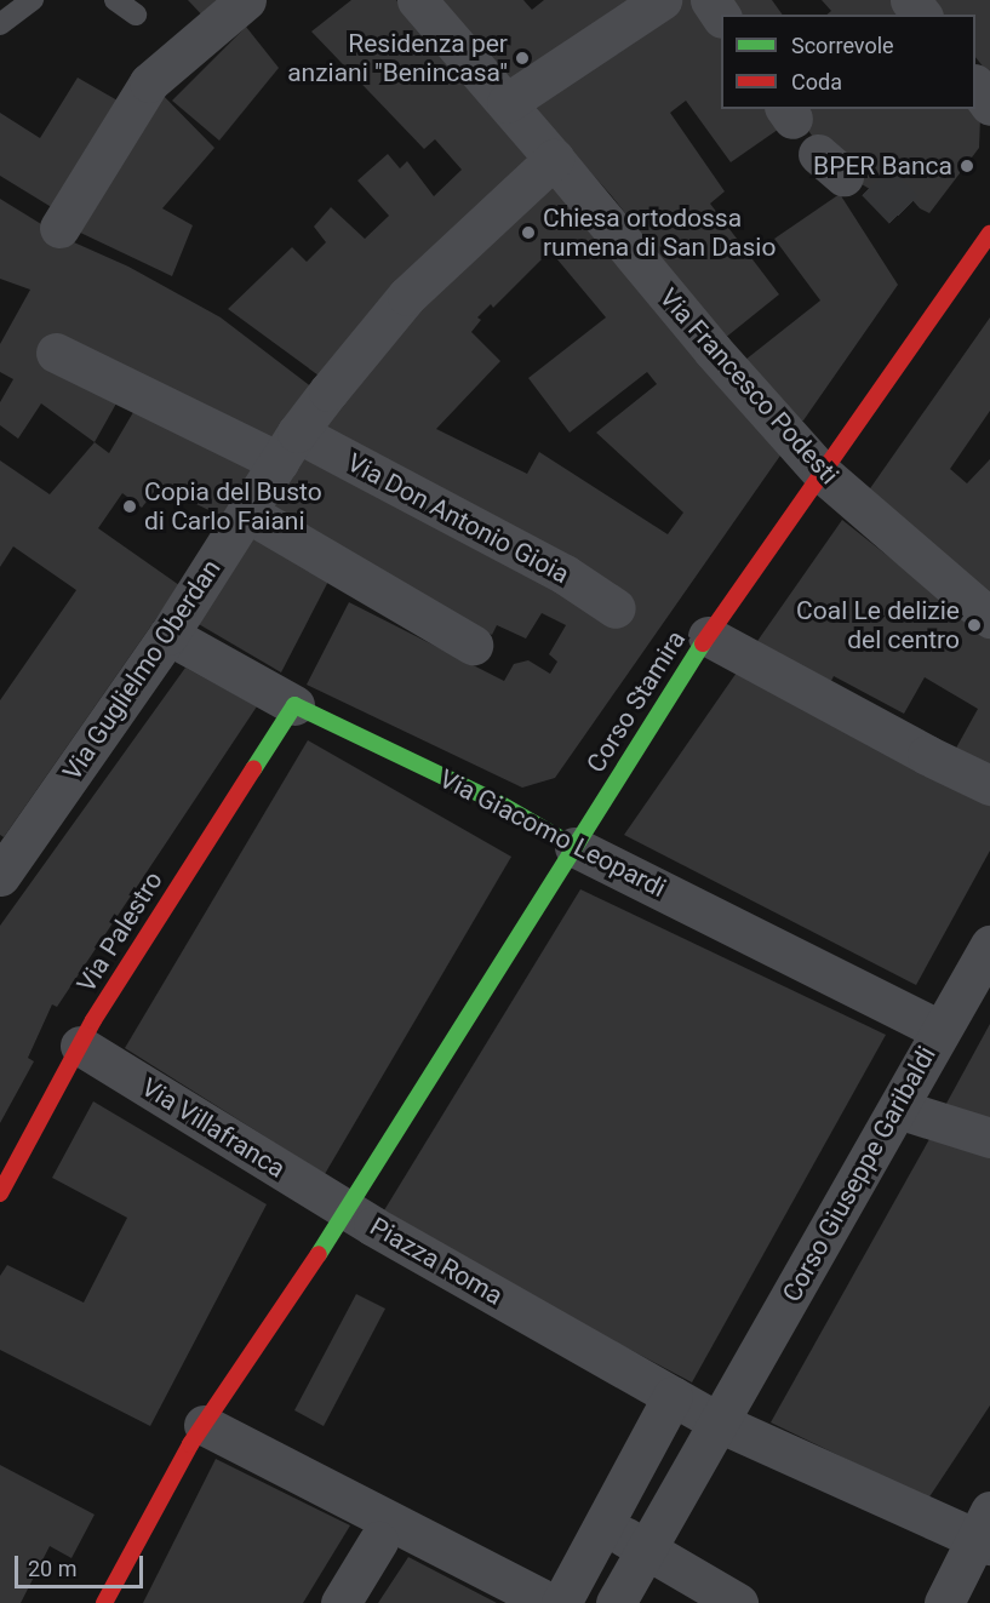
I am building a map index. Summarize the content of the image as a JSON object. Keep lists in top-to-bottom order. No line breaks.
{"streets":{"street":["Via Francesco Podesti","Via Don Antonio Gioia","Via Guglielmo Oberdan","Corso Stamira","Via Giacomo Leopardi","Via Palestro","Via Villafranca","Corso Giuseppe Garibaldi","Piazza Roma"]},"crossings":[["Via Francesco Podesti","Via Guglielmo Oberdan"],["Via Francesco Podesti","Corso Stamira"],["Via Don Antonio Gioia","Via Guglielmo Oberdan"],["Via Guglielmo Oberdan","Via Giacomo Leopardi"],["Corso Stamira","Via Giacomo Leopardi"],["Corso Stamira","Via Villafranca"],["Corso Stamira","Piazza Roma"],["Via Giacomo Leopardi","Via Palestro"],["Via Giacomo Leopardi","Corso Giuseppe Garibaldi"],["Via Palestro","Via Villafranca"],["Via Villafranca","Piazza Roma"],["Corso Giuseppe Garibaldi","Piazza Roma"]],"places":["Residenza per anziani \"Benincasa\"","BPER Banca","Chiesa ortodossa rumena di San Dasio","Copia del Busto di Carlo Faiani","Coal Le delizie del centro"],"legend":["Scorrevole","Coda"],"scale_bar":"20 m"}
